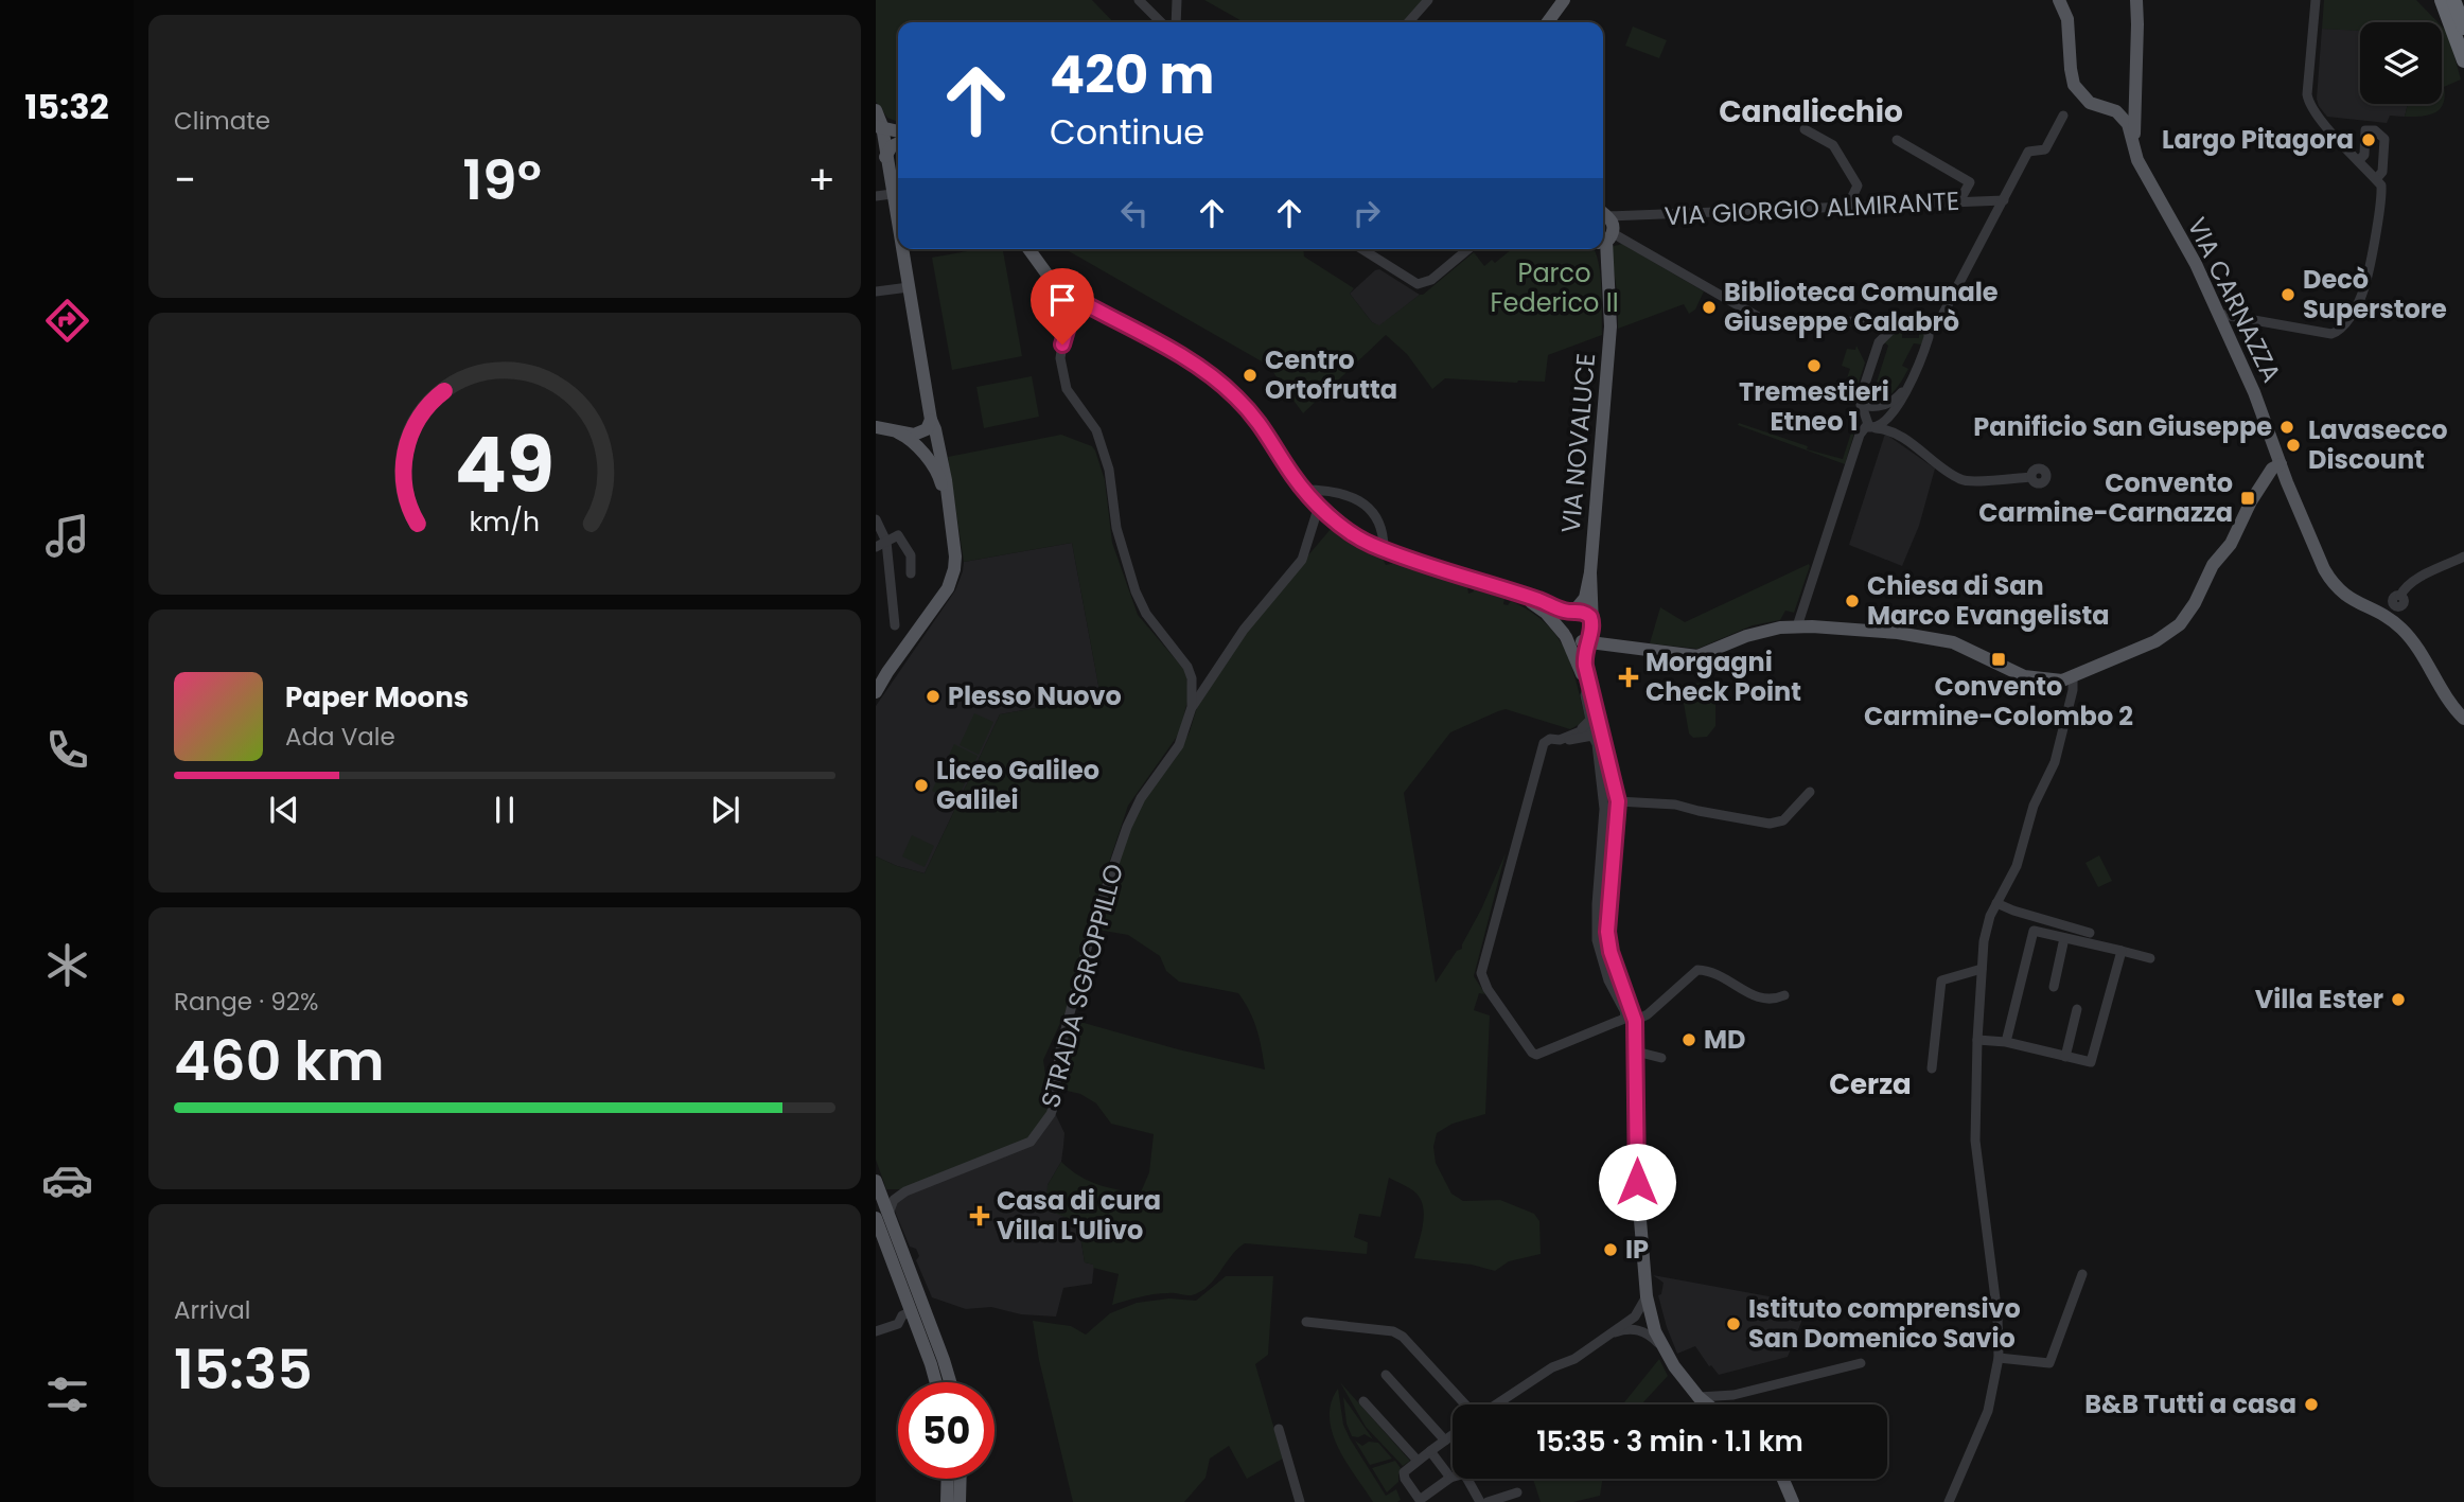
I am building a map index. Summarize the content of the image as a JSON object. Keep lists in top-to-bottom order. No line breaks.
{"streets":{"main road":["VIA CARNAZZA","VIA NOVALUCE"],"street":["VIA GIORGIO ALMIRANTE","STRADA SGROPPILLO"]},"crossings":[["VIA GIORGIO ALMIRANTE","VIA NOVALUCE"]],"districts":["Canalicchio","Cerza"],"parks":["Parco Federico II"],"places":{"other":["Largo Pitagora","Decò Superstore","Biblioteca Comunale Giuseppe Calabrò","Tremestieri Etneo 1","Centro Ortofrutta","Panificio San Giuseppe","Lavasecco Discount","Chiesa di San Marco Evangelista","Plesso Nuovo","Liceo Galileo Galilei","Villa Ester","MD","IP","Istituto comprensivo San Domenico Savio","B&B Tutti a casa"],"transit":["Convento Carmine-Carnazza","Convento Carmine-Colombo 2"],"health":["Morgagni Check Point","Casa di cura Villa L'Ulivo"]},"page":{"tabs":"15:32","tile":["Climate",["Range · 92%","460 km"],["Arrival","15:35"]],"turn":["420 m","Continue"],"heat":["−","19°","+"],"song":["Paper Moons","Ada Vale"],"limit":"50","trip":"15:35 · 3 min · 1.1 km","gauge":["49","km/h"]}}
